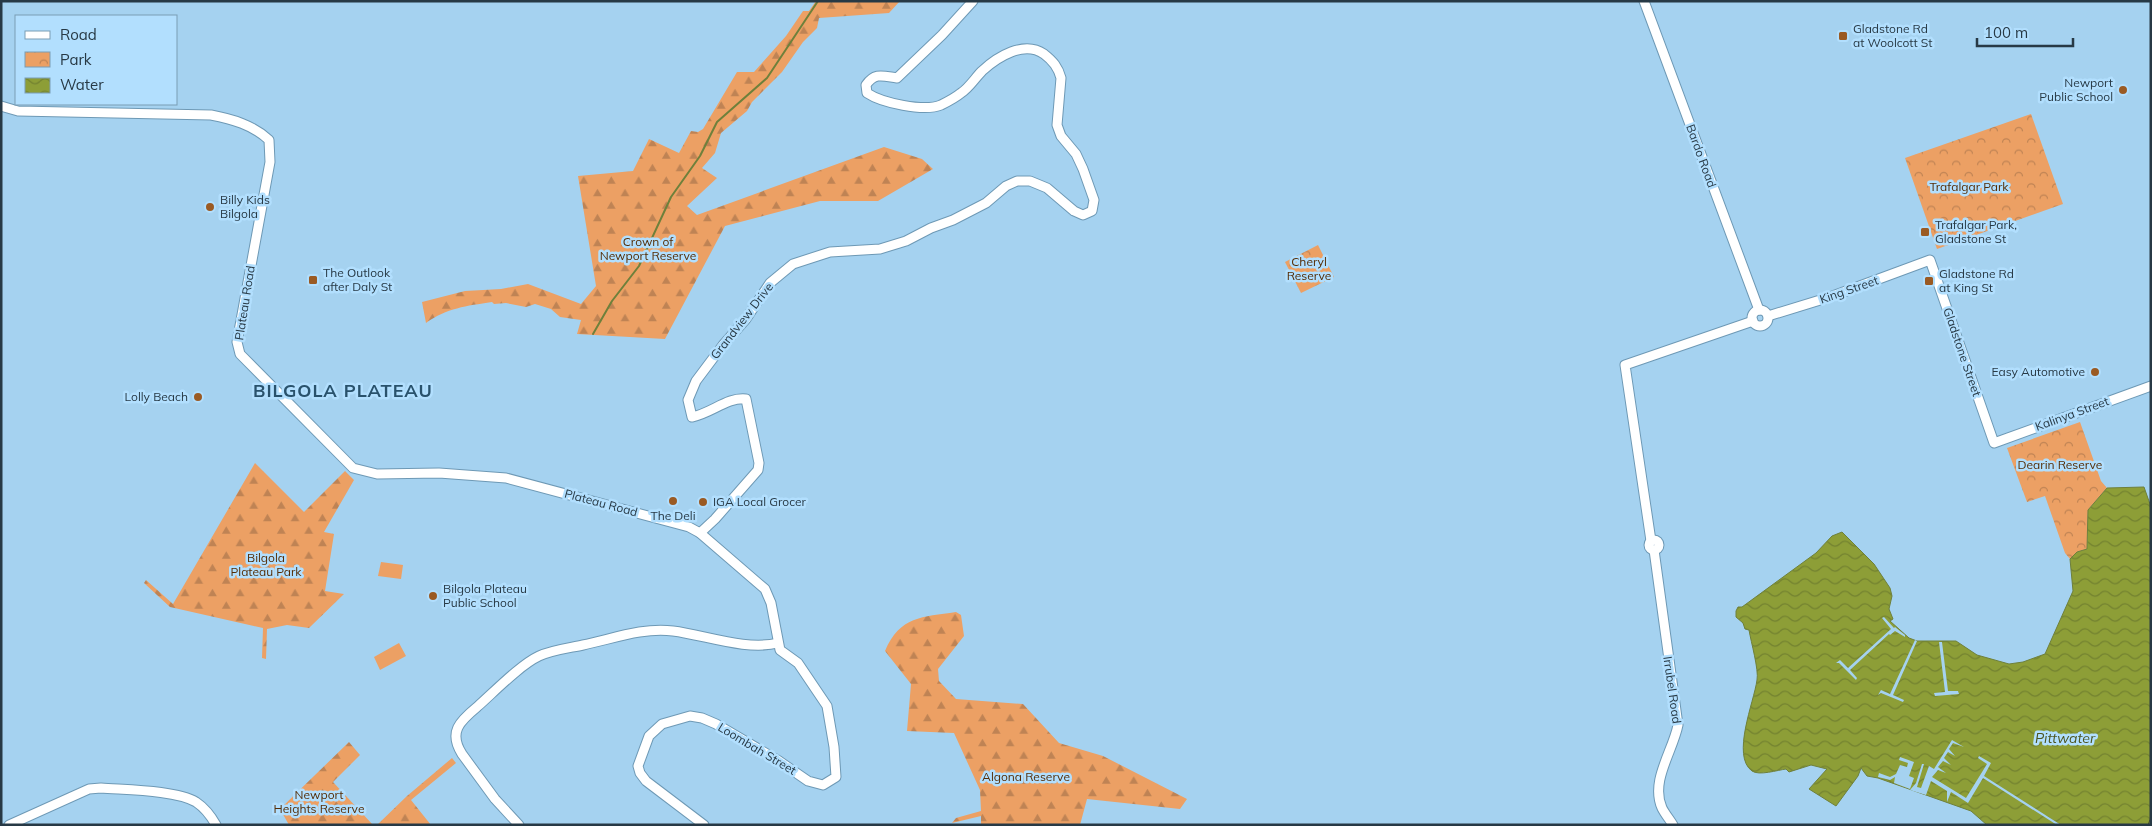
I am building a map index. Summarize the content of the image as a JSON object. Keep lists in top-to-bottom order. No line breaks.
{"streets":{"street":["Bardo Road","King Street","Plateau Road","Grandview Drive","Gladstone Street","Kalinya Street","Irrubel Road","Loombah Street"]},"crossings":[["Bardo Road","King Street"],["Bardo Road","Irrubel Road"],["King Street","Gladstone Street"],["King Street","Irrubel Road"],["Plateau Road","Grandview Drive"],["Plateau Road","Loombah Street"],["Gladstone Street","Kalinya Street"]],"districts":["BILGOLA PLATEAU"],"water":["Pittwater"],"parks":["Trafalgar Park","Crown of Newport Reserve","Cheryl Reserve","Dearin Reserve","Bilgola Plateau Park","Algona Reserve","Newport Heights Reserve"],"places":{"transit":["Gladstone Rd at Woolcott St","Trafalgar Park, Gladstone St","The Outlook after Daly St","Gladstone Rd at King St"],"other":["Newport Public School","Billy Kids Bilgola","Easy Automotive","Lolly Beach","The Deli","IGA Local Grocer","Bilgola Plateau Public School"]},"legend":["Road","Park","Water"],"scale_bar":"100 m"}
